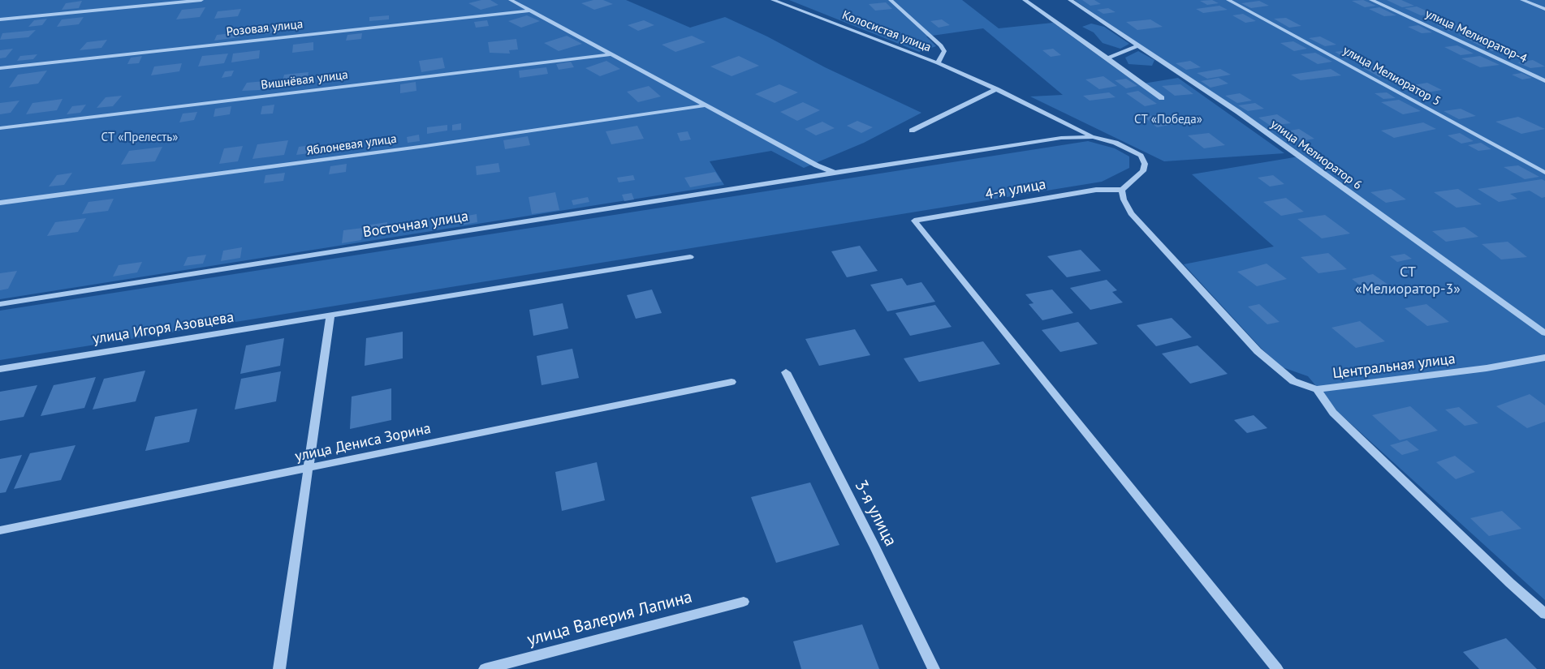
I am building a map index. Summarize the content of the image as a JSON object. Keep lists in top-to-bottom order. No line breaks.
{"streets":{"street":["Розовая улица","Колосистая улица","улица Мелиоратор-4","улица Мелиоратор 5","Вишнёвая улица","Яблоневая улица","улица Мелиоратор 6","4-я улица","Восточная улица","улица Игоря Азовцева","Центральная улица","улица Дениса Зорина","3-я улица","улица Валерия Лапина"]},"crossings":[["Колосистая улица","Восточная улица"],["4-я улица","Центральная улица"]],"parks":["СТ «Победа»","СТ «Прелесть»","СТ «Мелиоратор-3»"]}
